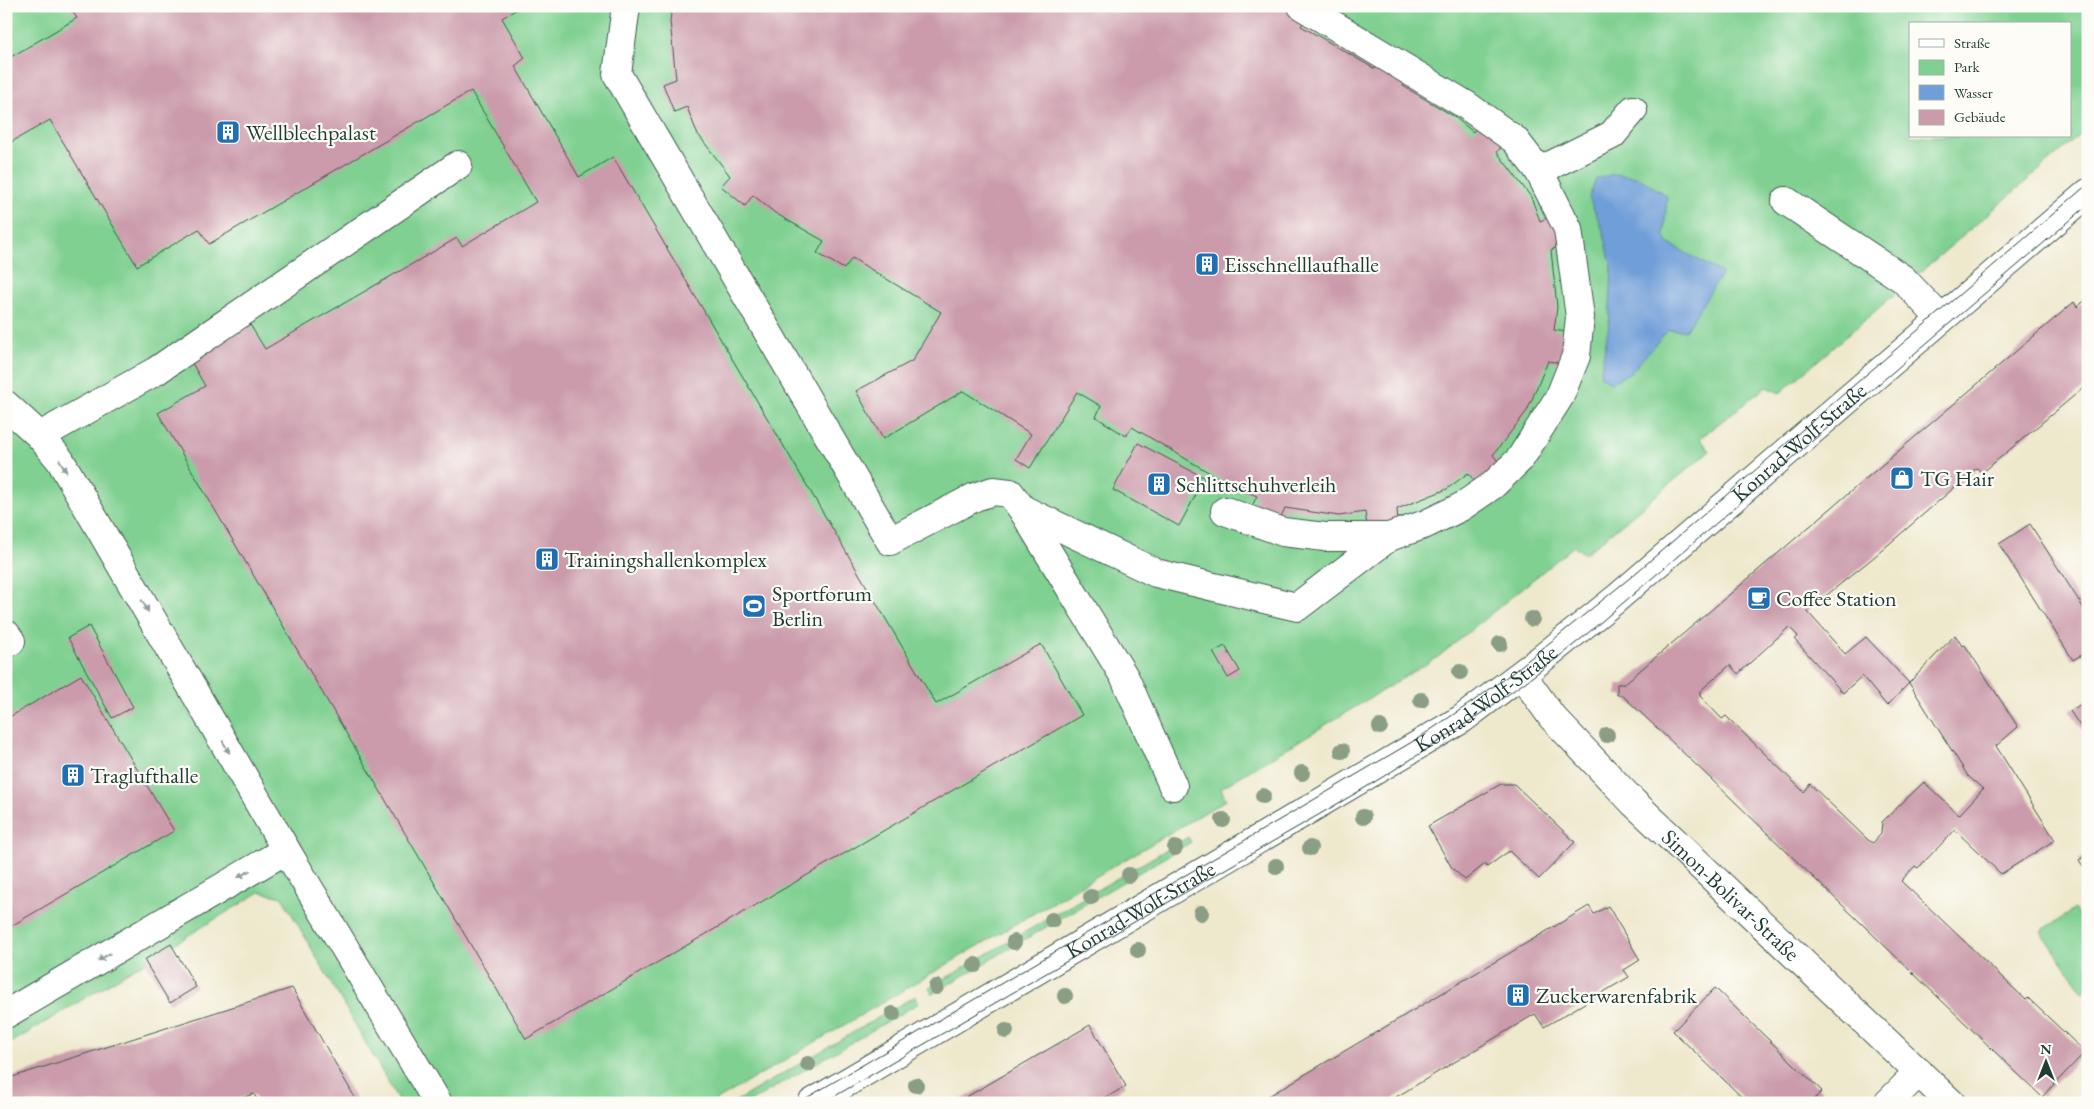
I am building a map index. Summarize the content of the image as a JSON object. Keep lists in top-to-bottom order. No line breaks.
{"streets":{"main road":["Konrad-Wolf-Straße","Simon-Bolivar-Straße"]},"crossings":[["Konrad-Wolf-Straße","Simon-Bolivar-Straße"]],"places":{"building":["Wellblechpalast","Eisschnelllaufhalle","Schlittschuhverleih","Trainingshallenkomplex","Traglufthalle","Zuckerwarenfabrik"],"shop":["TG Hair"],"cafe":["Coffee Station"],"sports":["Sportforum Berlin"]},"legend":["Straße","Park","Wasser","Gebäude"],"north":"top"}
